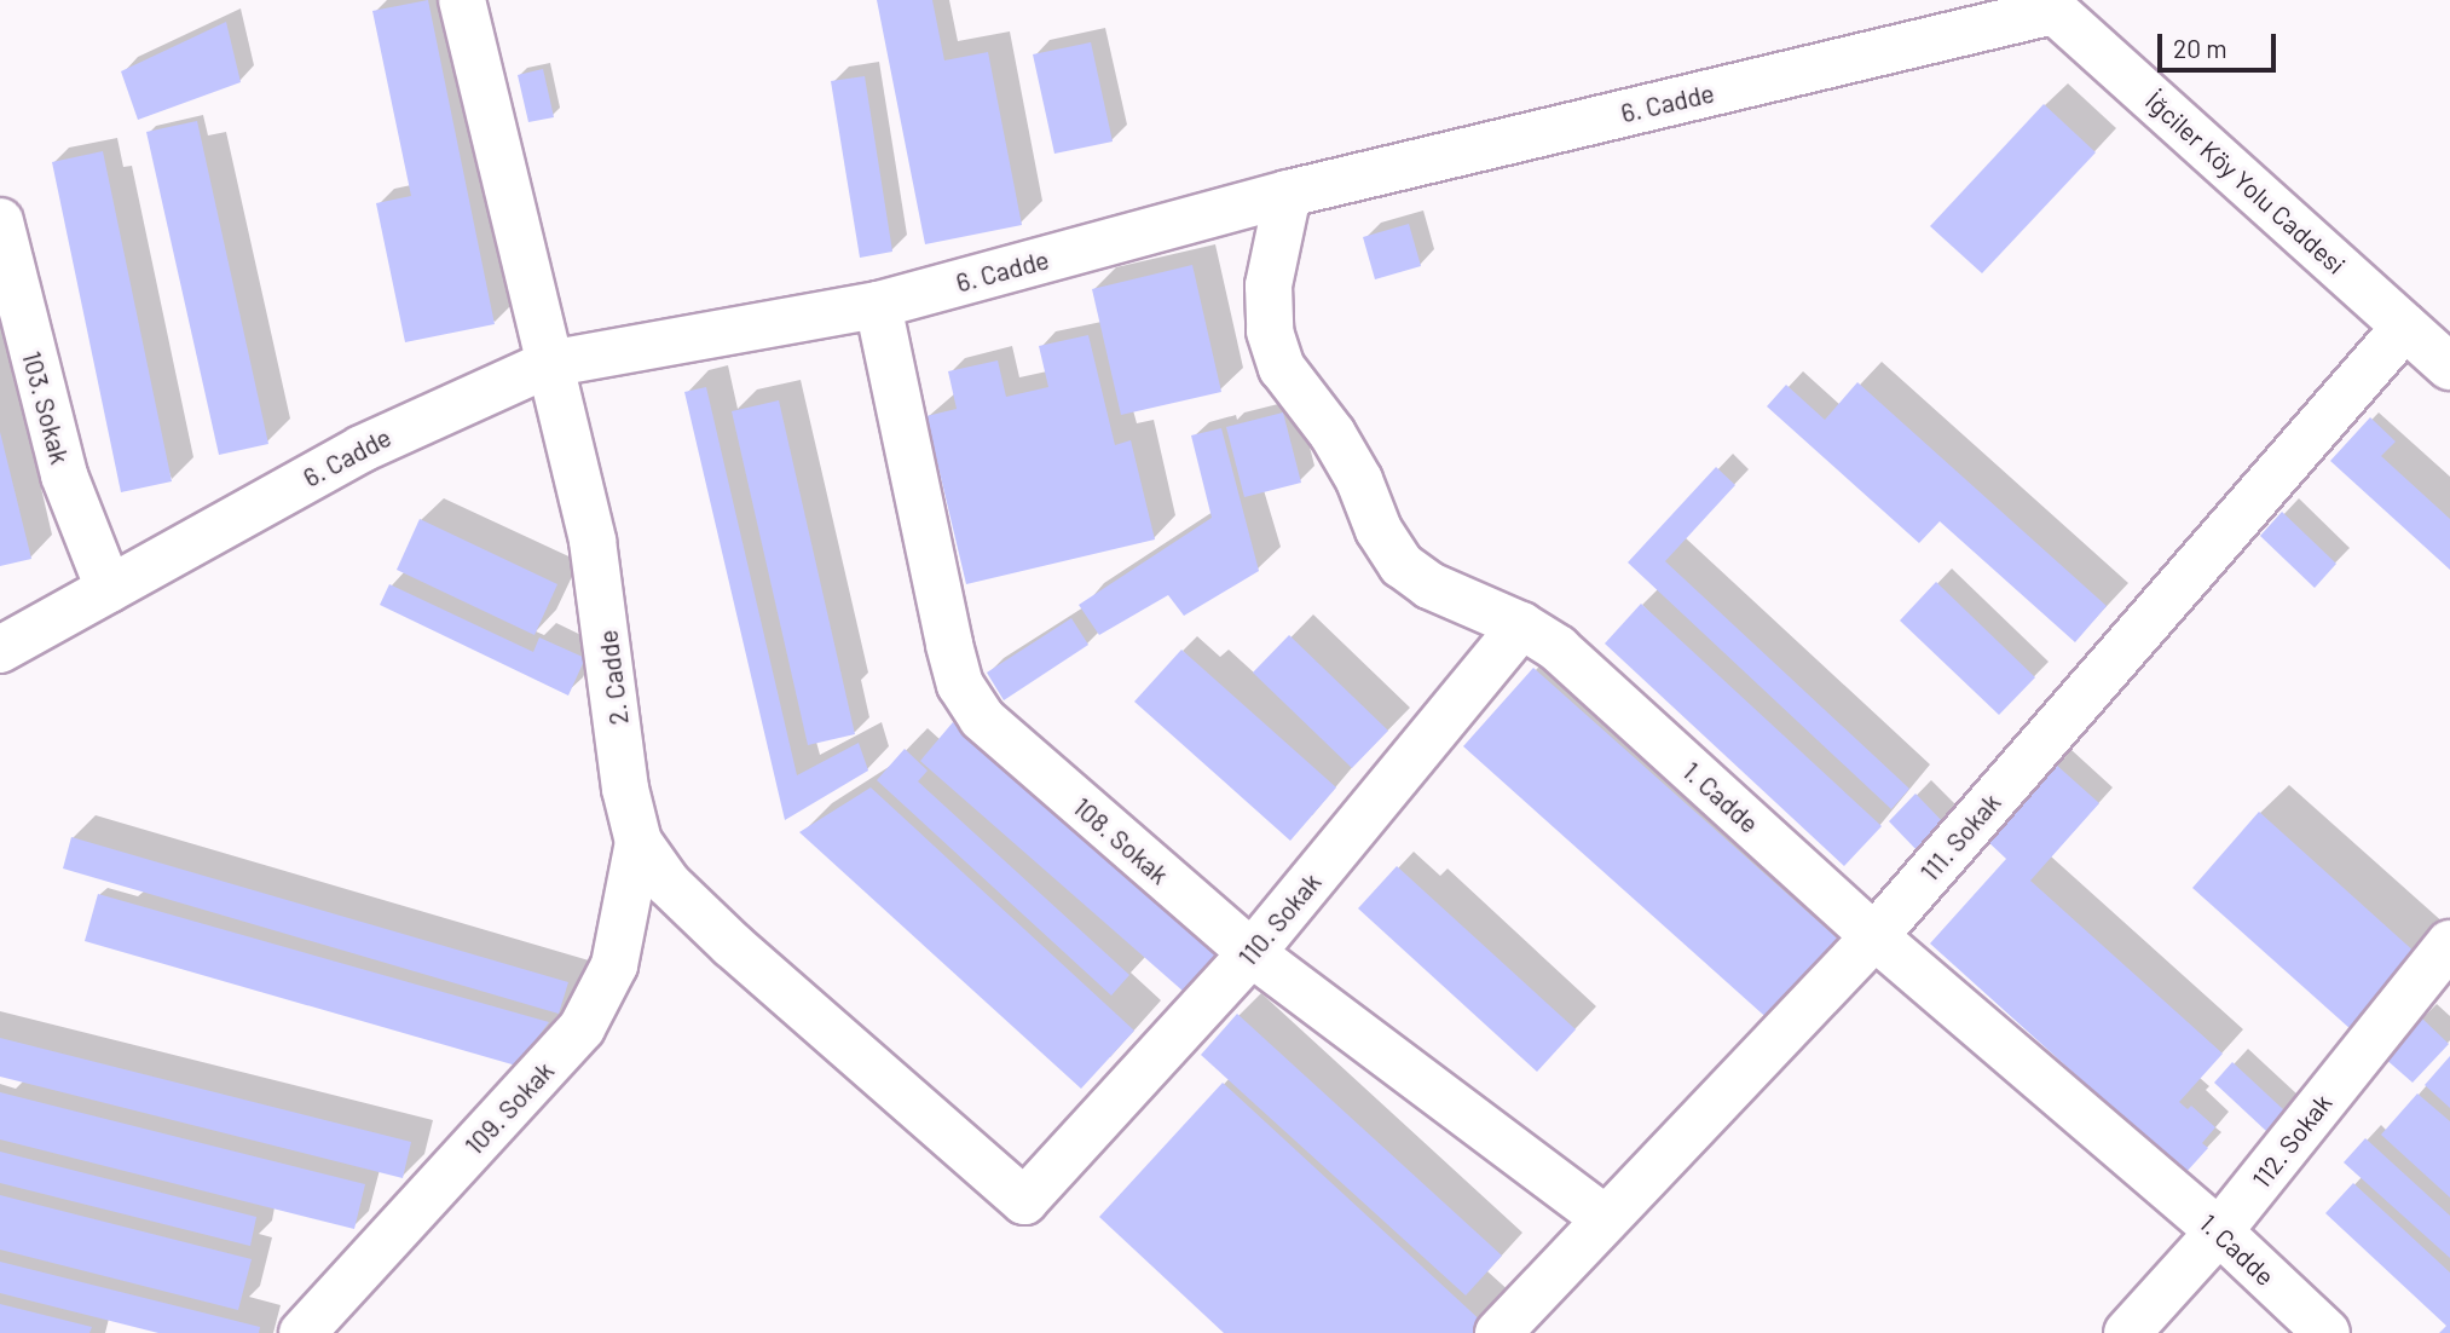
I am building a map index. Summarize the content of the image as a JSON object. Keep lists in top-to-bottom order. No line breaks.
{"streets":{"street":["6. Cadde","İğciler Köy Yolu Caddesi","103. Sokak","2. Cadde","1. Cadde","111. Sokak","108. Sokak","110. Sokak","109. Sokak","112. Sokak"]},"crossings":[["6. Cadde","İğciler Köy Yolu Caddesi"],["6. Cadde","103. Sokak"],["6. Cadde","2. Cadde"],["6. Cadde","1. Cadde"],["6. Cadde","108. Sokak"],["İğciler Köy Yolu Caddesi","111. Sokak"],["2. Cadde","110. Sokak"],["2. Cadde","109. Sokak"],["1. Cadde","111. Sokak"],["1. Cadde","110. Sokak"],["1. Cadde","112. Sokak"],["111. Sokak","108. Sokak"],["108. Sokak","110. Sokak"]],"scale_bar":"20 m"}
